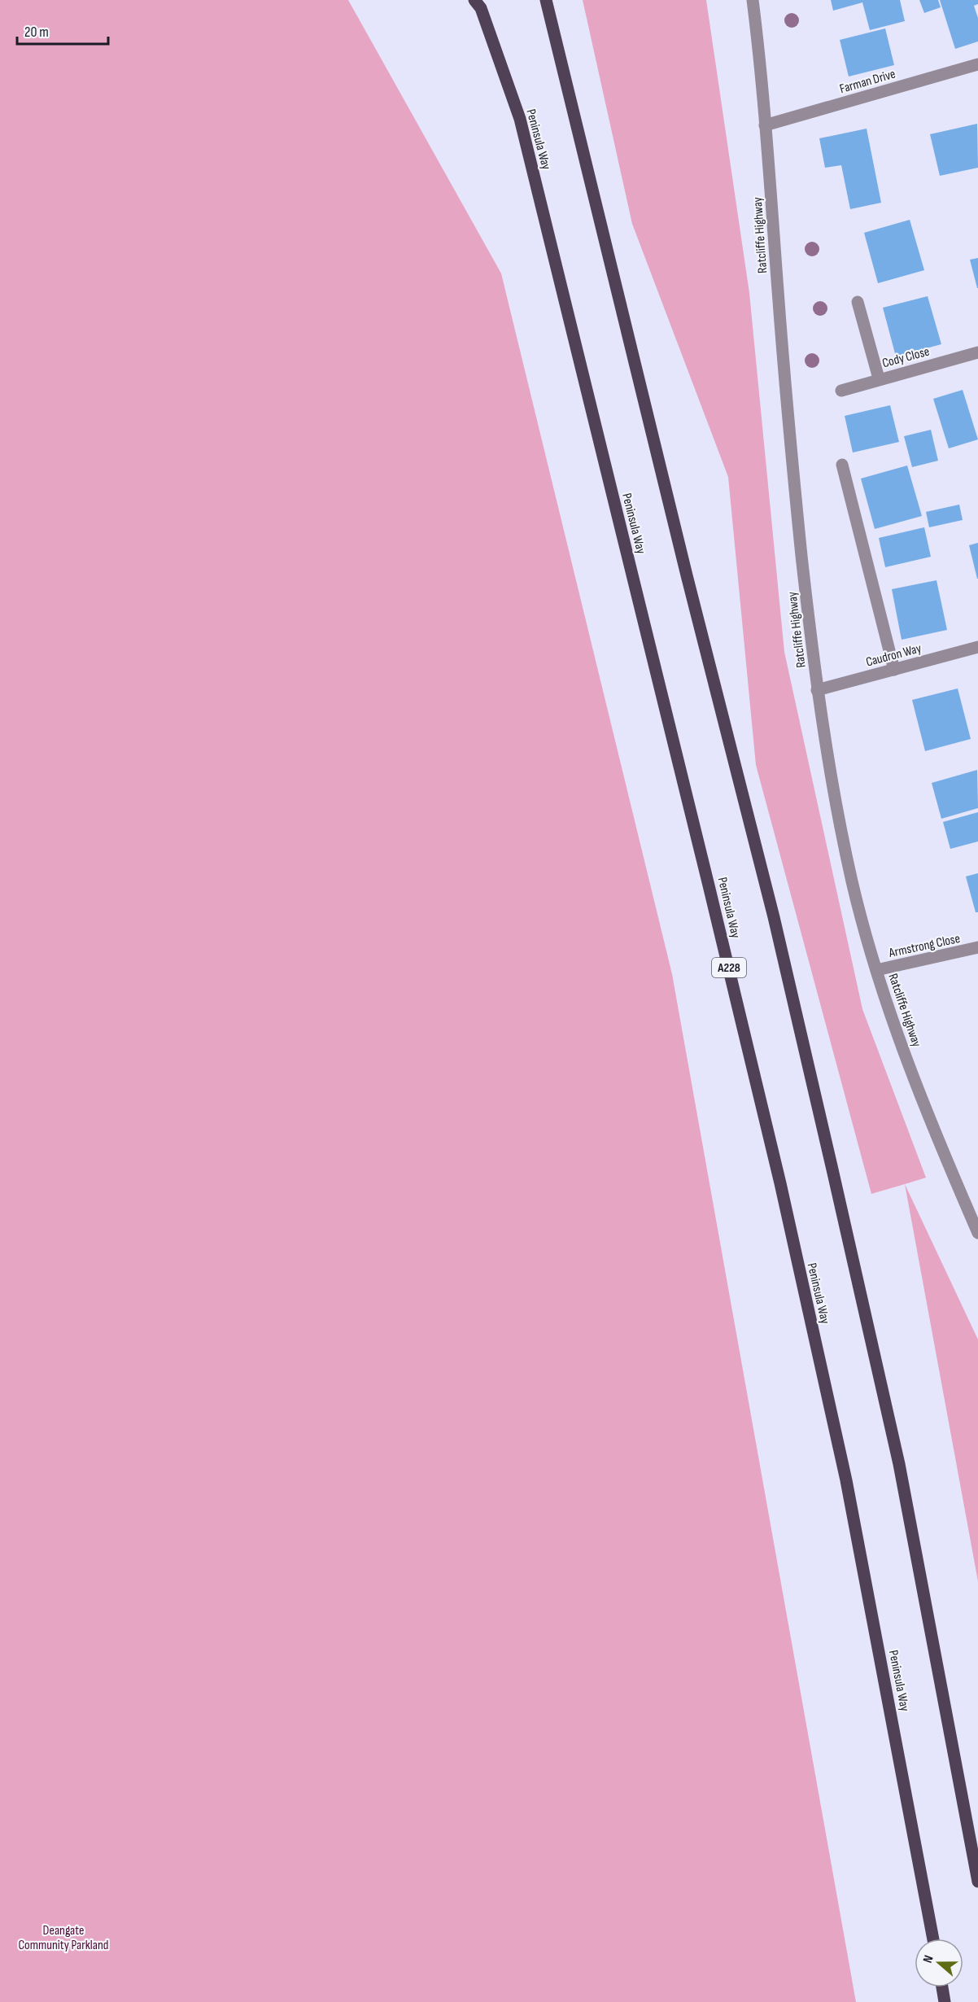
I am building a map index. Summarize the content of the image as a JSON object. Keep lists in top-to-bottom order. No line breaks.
{"streets":{"main road":["Peninsula Way","A228"],"street":["Farman Drive","Ratcliffe Highway","Cody Close","Caudron Way","Armstrong Close"]},"crossings":[["Farman Drive","Ratcliffe Highway"],["Ratcliffe Highway","Caudron Way"],["Ratcliffe Highway","Armstrong Close"]],"parks":["Deangate Community Parkland"],"scale_bar":"20 m","north":"left"}
